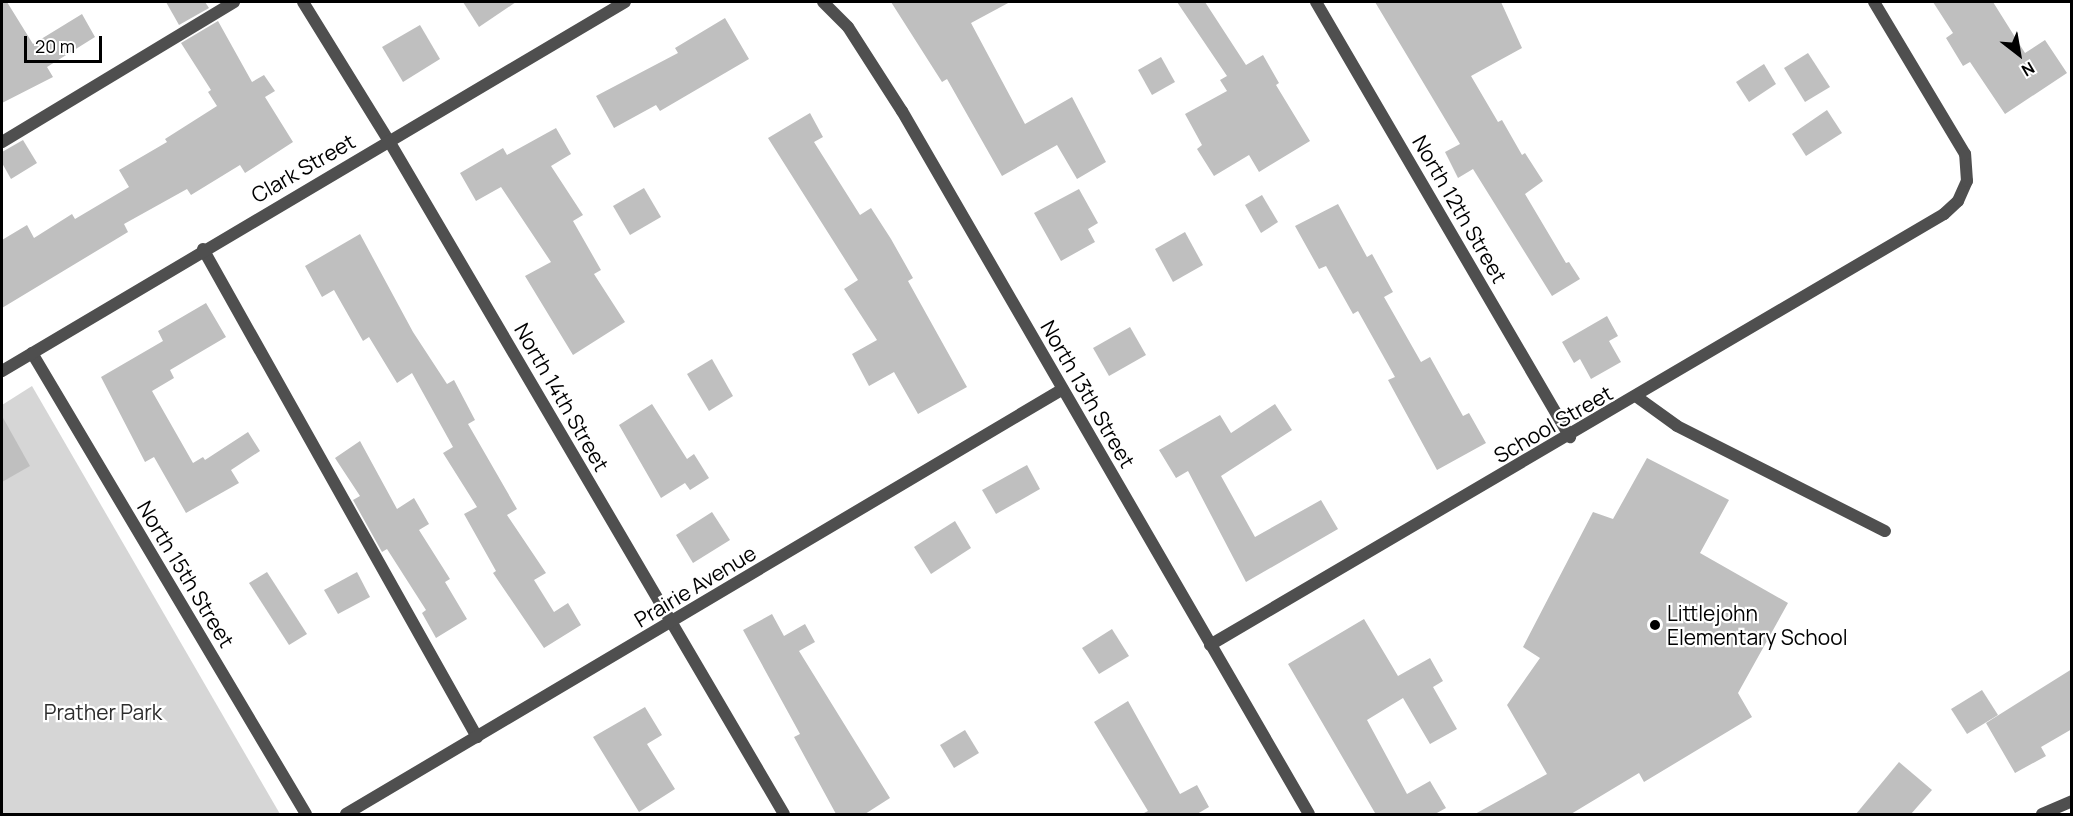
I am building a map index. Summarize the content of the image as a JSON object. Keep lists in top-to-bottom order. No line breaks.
{"streets":{"street":["Clark Street","North 12th Street","North 13th Street","North 14th Street","School Street","North 15th Street","Prairie Avenue"]},"crossings":[["Clark Street","North 14th Street"],["Clark Street","North 15th Street"],["North 12th Street","School Street"],["North 13th Street","School Street"],["North 13th Street","Prairie Avenue"],["North 14th Street","Prairie Avenue"]],"parks":["Prather Park"],"places":["Littlejohn Elementary School"],"scale_bar":"20 m","north":"bottom right"}
